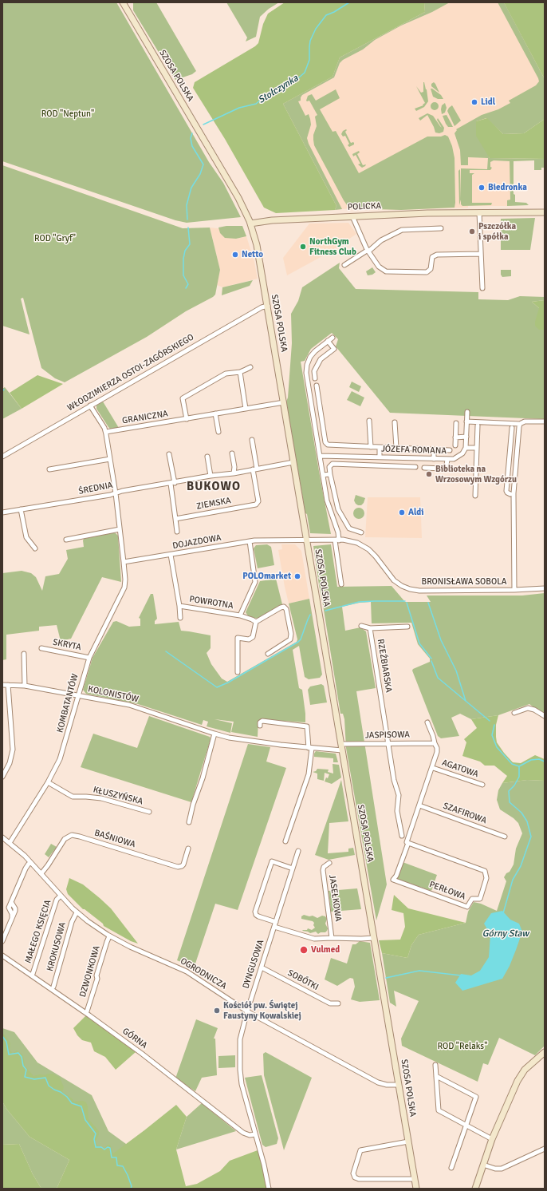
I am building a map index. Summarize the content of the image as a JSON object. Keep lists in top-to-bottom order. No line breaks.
{"streets":{"street":["SZOSA POLSKA","POLICKA","WŁODZIMIERZA OSTOI-ZAGÓRSKIEGO","GRANICZNA","JÓZEFA ROMANA","ŚREDNIA","ZIEMSKA","DOJAZDOWA","BRONISŁAWA SOBOLA","POWROTNA","SKRYTA","RZEŹBIARSKA","KOLONISTÓW","KOMBATANTÓW","JASPISOWA","AGATOWA","KŁUSZYŃSKA","SZAFIROWA","BAŚNIOWA","PERŁOWA","JASEŁKOWA","MAŁEGO KSIĘCIA","KROKUSOWA","DYNGUSOWA","DZWONKOWA","OGRODNICZA","SOBÓTKI","GÓRNA"]},"crossings":[["SZOSA POLSKA","POLICKA"],["SZOSA POLSKA","WŁODZIMIERZA OSTOI-ZAGÓRSKIEGO"],["SZOSA POLSKA","GRANICZNA"],["SZOSA POLSKA","ŚREDNIA"],["SZOSA POLSKA","DOJAZDOWA"],["SZOSA POLSKA","BRONISŁAWA SOBOLA"],["SZOSA POLSKA","KOLONISTÓW"],["SZOSA POLSKA","JASPISOWA"],["SZOSA POLSKA","OGRODNICZA"],["ŚREDNIA","ZIEMSKA"],["DOJAZDOWA","BRONISŁAWA SOBOLA"],["DOJAZDOWA","POWROTNA"],["DOJAZDOWA","KOMBATANTÓW"],["SKRYTA","KOMBATANTÓW"],["RZEŹBIARSKA","JASPISOWA"],["KOLONISTÓW","KOMBATANTÓW"],["KOLONISTÓW","JASPISOWA"],["KOMBATANTÓW","KŁUSZYŃSKA"],["KOMBATANTÓW","OGRODNICZA"],["JASPISOWA","PERŁOWA"],["AGATOWA","PERŁOWA"],["SZAFIROWA","PERŁOWA"],["BAŚNIOWA","OGRODNICZA"],["MAŁEGO KSIĘCIA","OGRODNICZA"],["KROKUSOWA","OGRODNICZA"],["DYNGUSOWA","OGRODNICZA"],["DYNGUSOWA","SOBÓTKI"],["DZWONKOWA","OGRODNICZA"]],"districts":["BUKOWO"],"water":["Stołczynka","Górny Staw"],"parks":["ROD \"Neptun\"","ROD \"Gryf\"","ROD \"Relaks\""],"places":["Lidl","Biedronka","Pszczółka i spółka","NorthGym Fitness Club","Netto","Biblioteka na Wrzosowym Wzgórzu","Aldi","POLOmarket","Vulmed","Kościół pw. Świętej Faustyny Kowalskiej"]}
